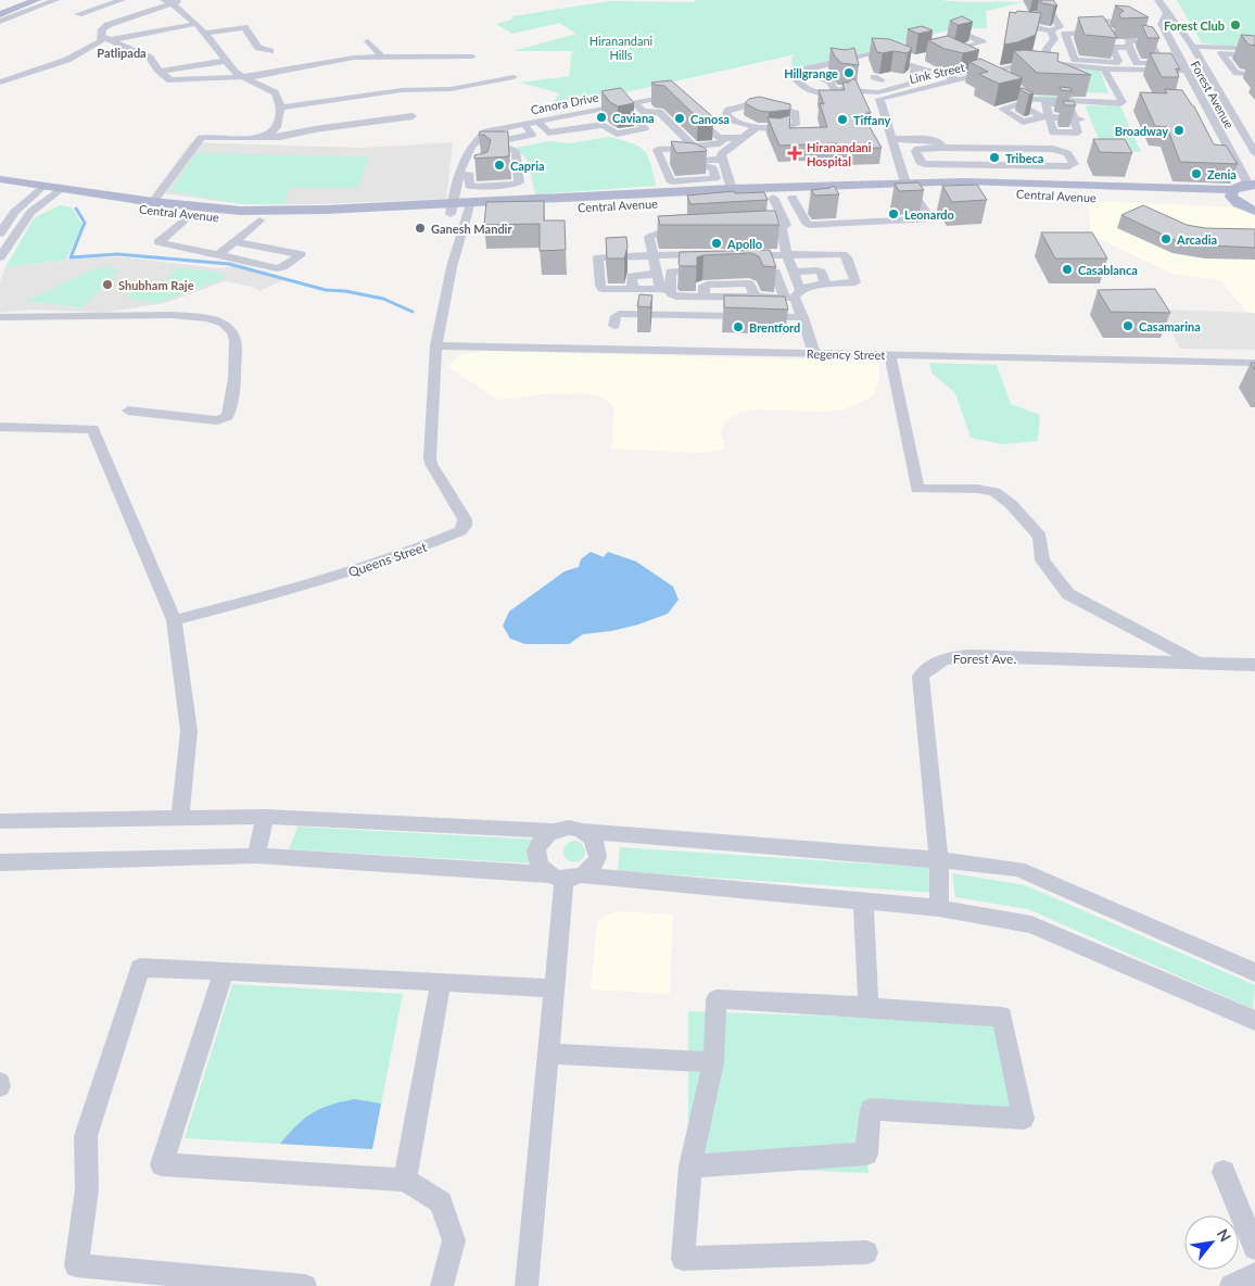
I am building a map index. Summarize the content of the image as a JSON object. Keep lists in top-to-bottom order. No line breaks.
{"streets":{"main road":["Central Avenue"],"street":["Link Street","Forest Avenue","Canora Drive","Regency Street","Queens Street","Forest Ave."]},"crossings":[["Link Street","Forest Avenue"],["Central Avenue","Queens Street"],["Regency Street","Queens Street"]],"districts":["Patlipada"],"parks":["Hiranandani Hills"],"places":{"other":["Forest Club","Hillgrange","Caviana","Canosa","Tiffany","Broadway","Tribeca","Capria","Zenia","Leonardo","Ganesh Mandir","Arcadia","Apollo","Casablanca","Shubham Raje","Casamarina","Brentford"],"health":["Hiranandani Hospital"]},"north":"top right"}
